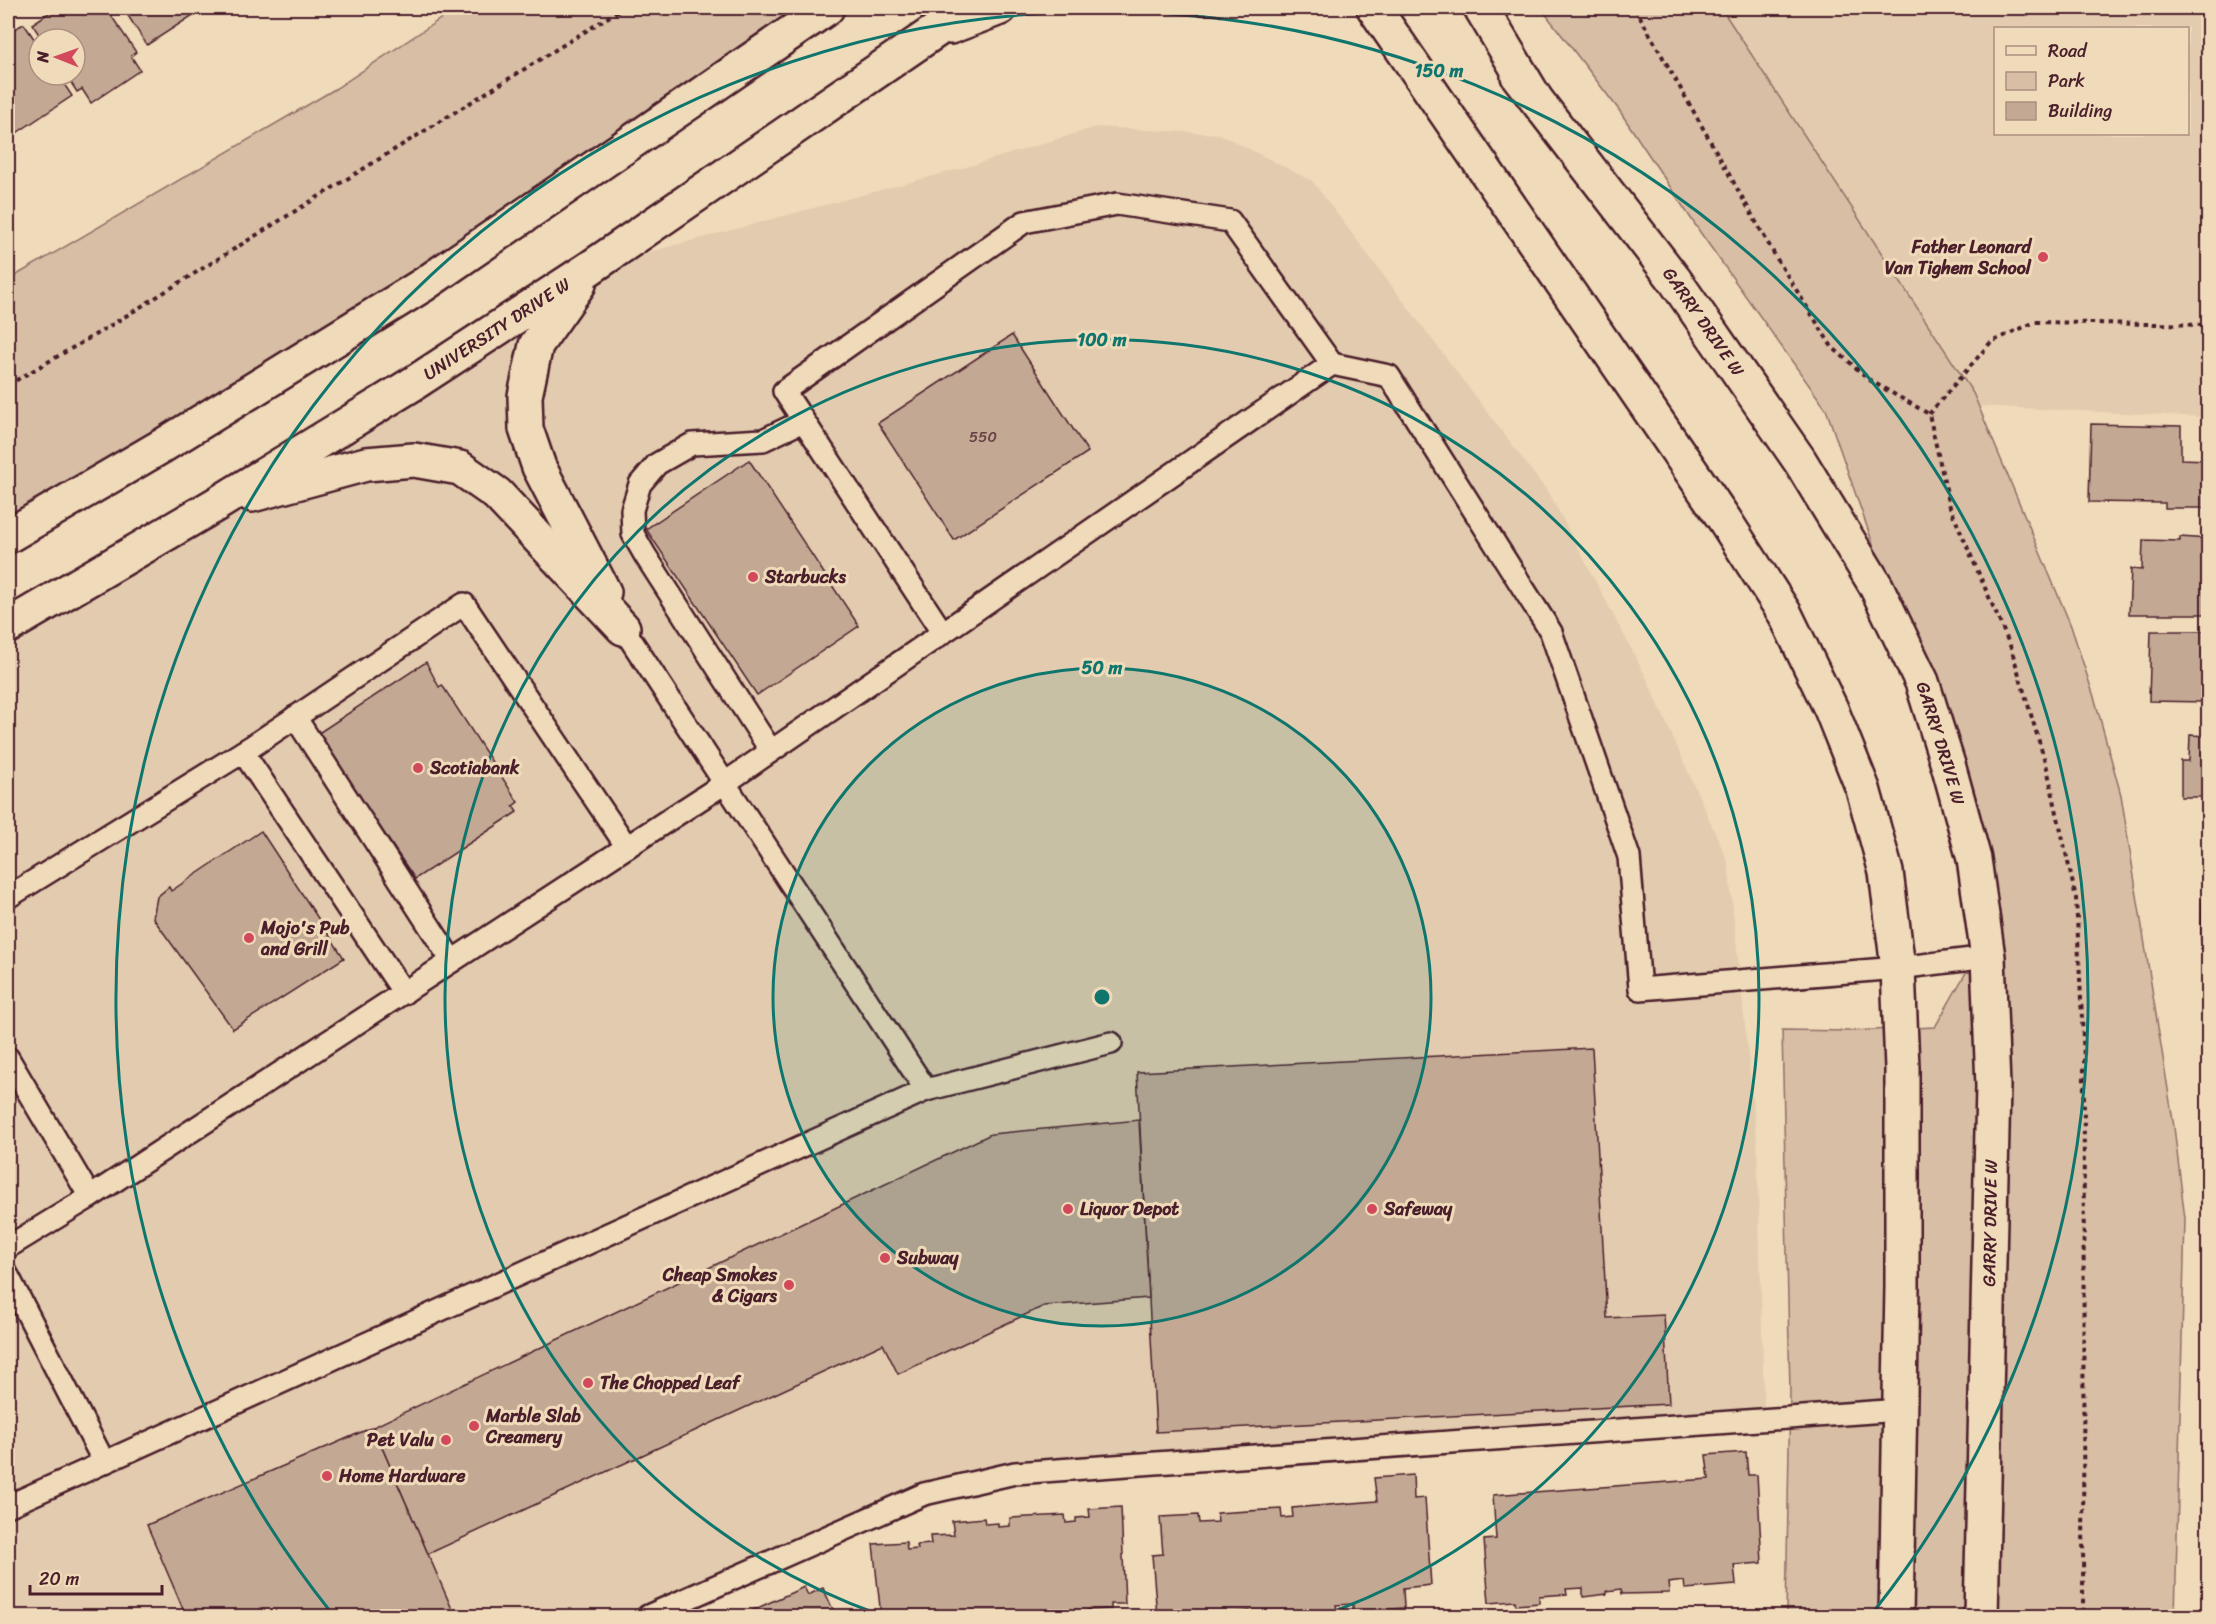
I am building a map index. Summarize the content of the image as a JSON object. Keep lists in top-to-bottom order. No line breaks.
{"streets":{"main road":["GARRY DRIVE W","UNIVERSITY DRIVE W"]},"places":["Father Leonard Van Tighem School","Starbucks","Scotiabank","Mojo's Pub and Grill","Liquor Depot","Safeway","Subway","Cheap Smokes & Cigars","The Chopped Leaf","Marble Slab Creamery","Pet Valu","Home Hardware"],"house_numbers":["550"],"legend":["Road","Park","Building"],"scale_bar":"20 m","north":"left","rings":["150 m","100 m","50 m"]}
